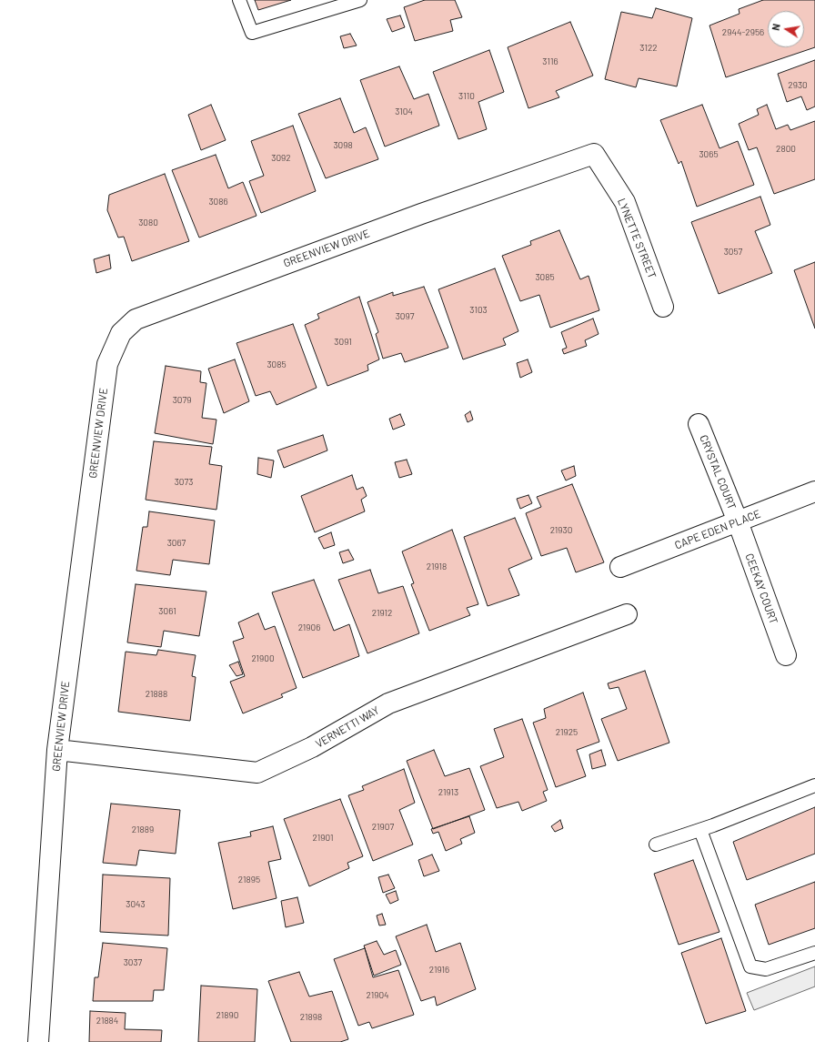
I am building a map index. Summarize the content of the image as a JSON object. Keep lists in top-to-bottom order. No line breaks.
{"streets":{"street":["LYNETTE STREET","GREENVIEW DRIVE","CRYSTAL COURT","CAPE EDEN PLACE","CEEKAY COURT","VERNETTI WAY"]},"crossings":[["LYNETTE STREET","GREENVIEW DRIVE"],["GREENVIEW DRIVE","VERNETTI WAY"],["CRYSTAL COURT","CAPE EDEN PLACE"],["CRYSTAL COURT","CEEKAY COURT"],["CAPE EDEN PLACE","CEEKAY COURT"]],"house_numbers":["2944-2956","3122","3116","2930","3110","3104","3098","2800","3065","3092","3086","3080","3057","3085","3103","3097","3091","3085","3079","3073","21930","3067","21918","3061","21912","21906","21900","21888","21925","21913","21907","21889","21901","21895","3043","3037","21916","21904","21890","21898","21884"],"north":"left"}
